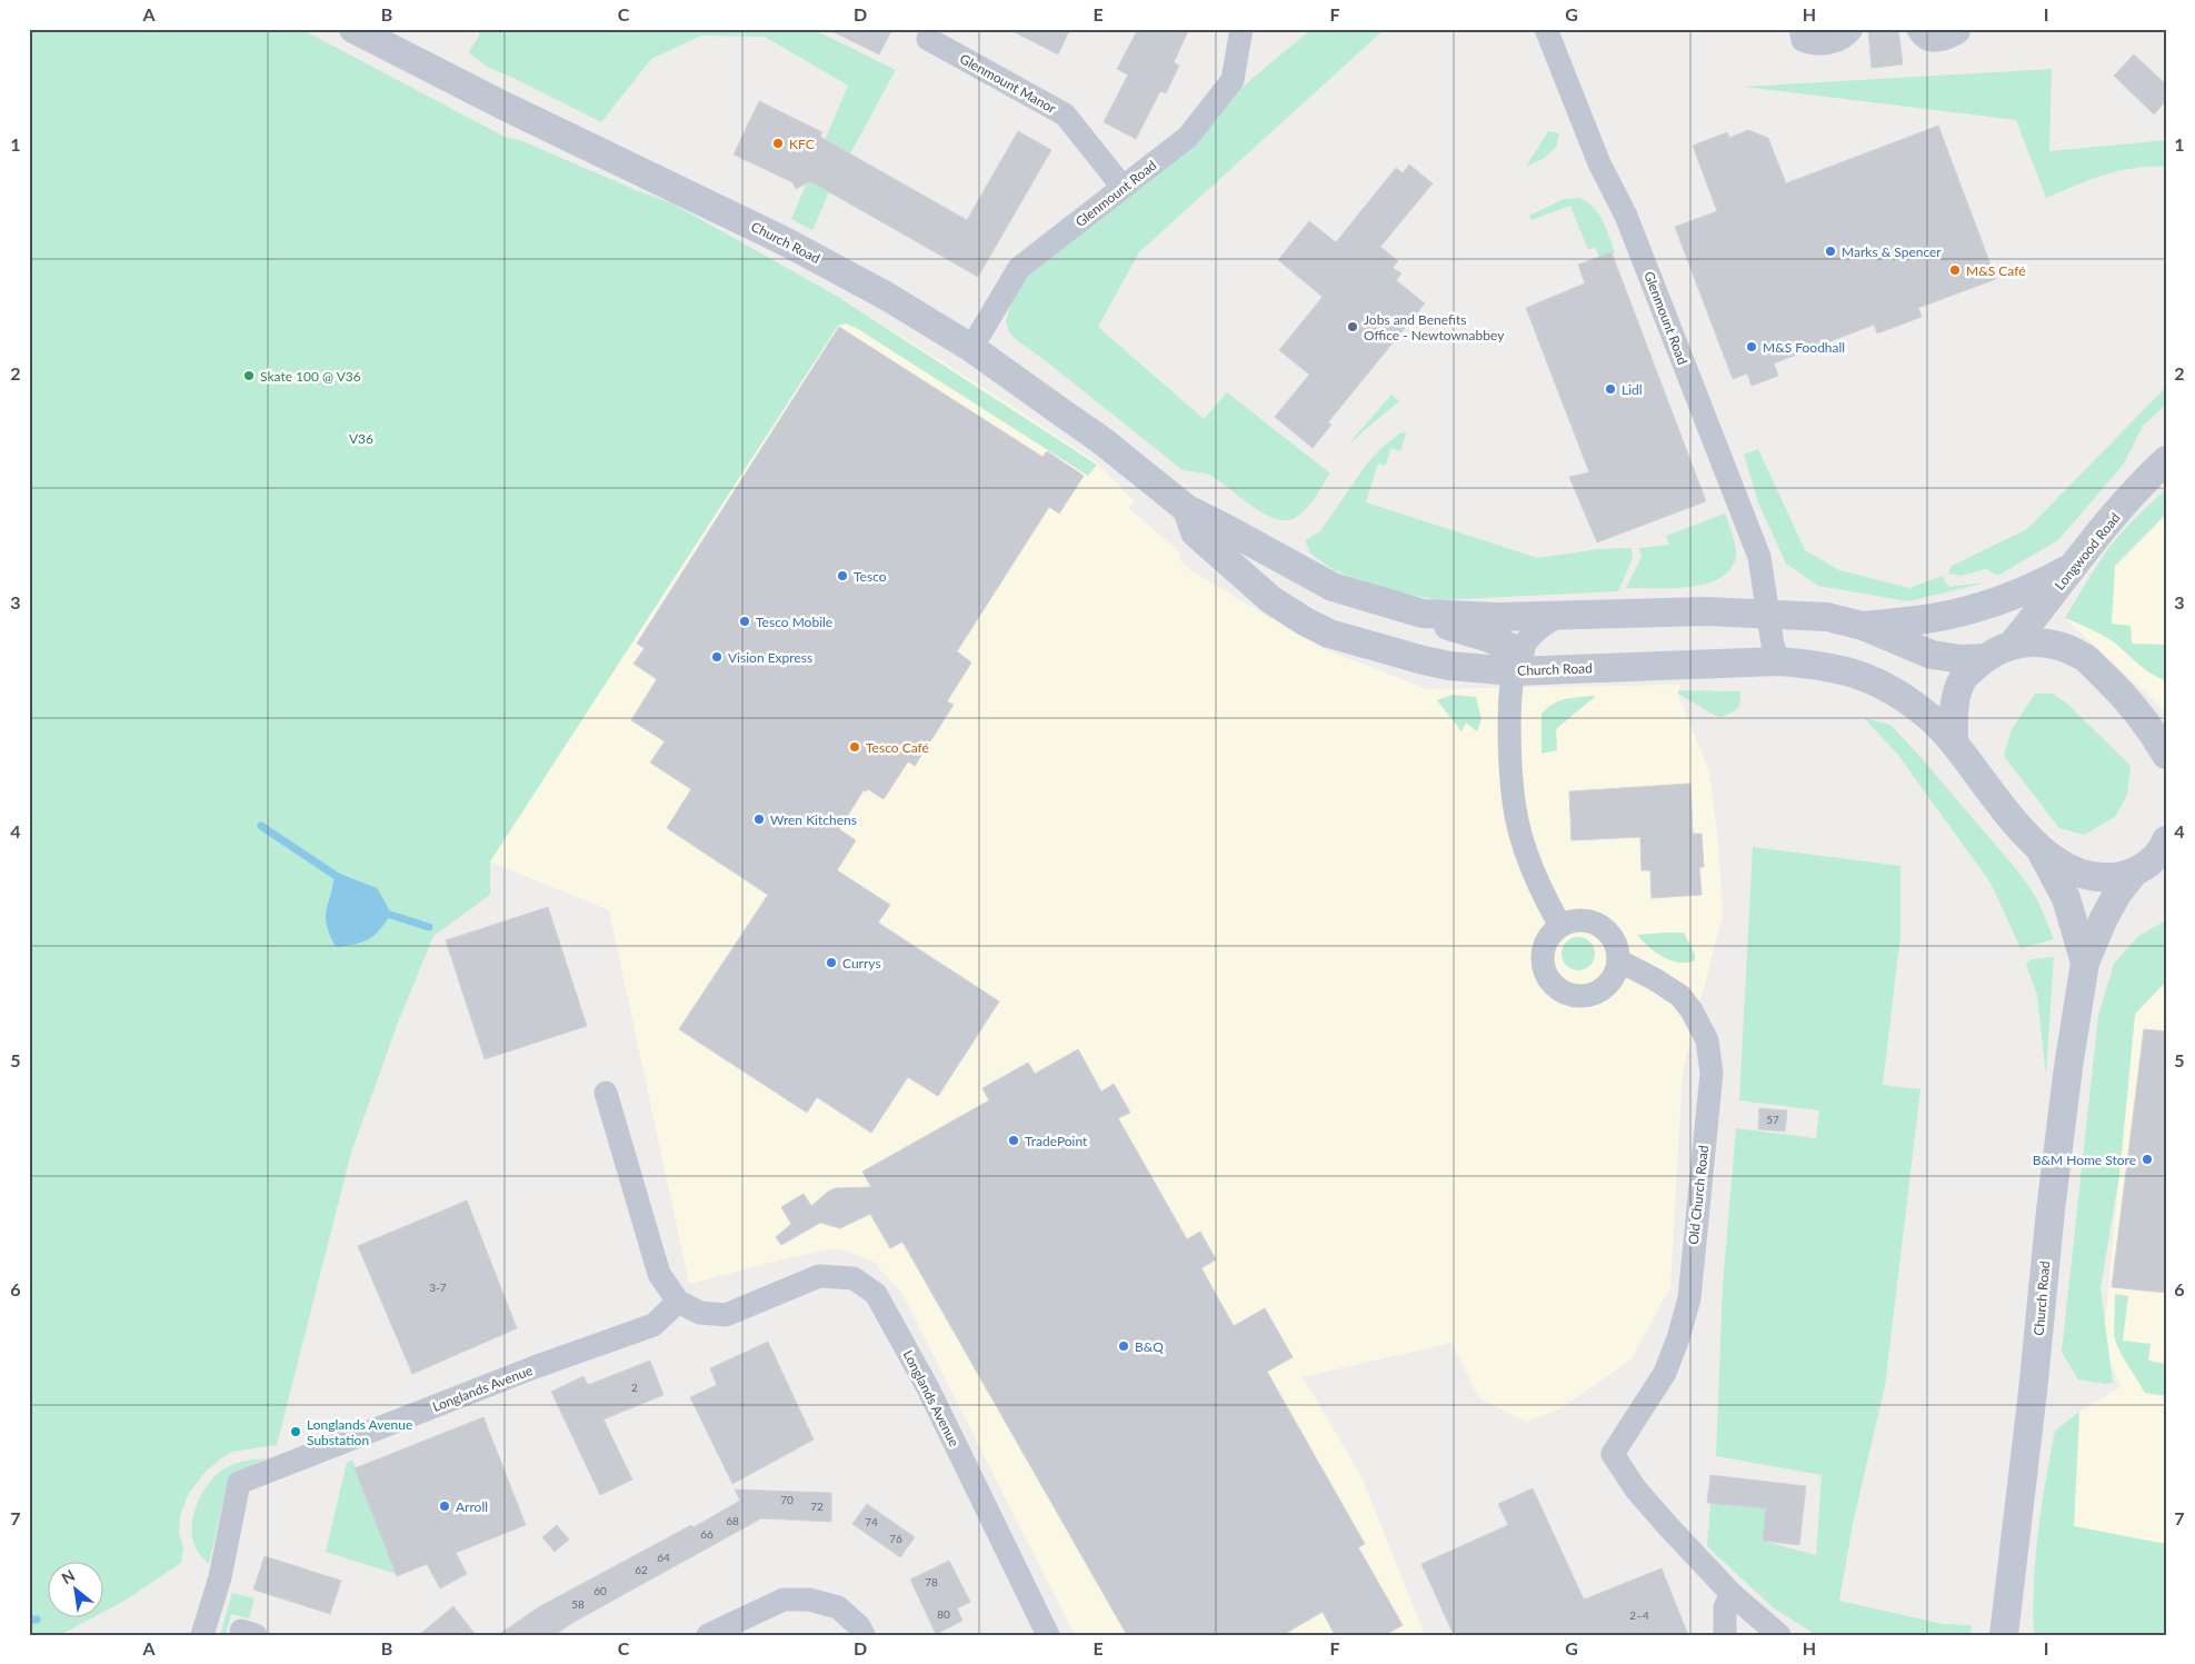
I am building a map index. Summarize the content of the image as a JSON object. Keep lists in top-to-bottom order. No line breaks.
{"streets":{"street":["Glenmount Manor","Glenmount Road","Church Road","Longwood Road","Old Church Road","Longlands Avenue"]},"crossings":[["Glenmount Manor","Glenmount Road"],["Glenmount Road","Church Road"]],"parks":["V36"],"places":["KFC","Marks & Spencer","M&S Café","Jobs and Benefits Office - Newtownabbey","M&S Foodhall","Skate 100 @ V36","Lidl","Tesco","Tesco Mobile","Vision Express","Tesco Café","Wren Kitchens","Currys","TradePoint","B&M Home Store","B&Q","Longlands Avenue Substation","Arroll"],"house_numbers":["57","3-7","2","70","72","68","74","66","76","64","62","78","60","58","80","2–4"],"north":"top left","grid":{"columns":["A","B","C","D","E","F","G","H","I"],"rows":["1","2","3","4","5","6","7"]}}
